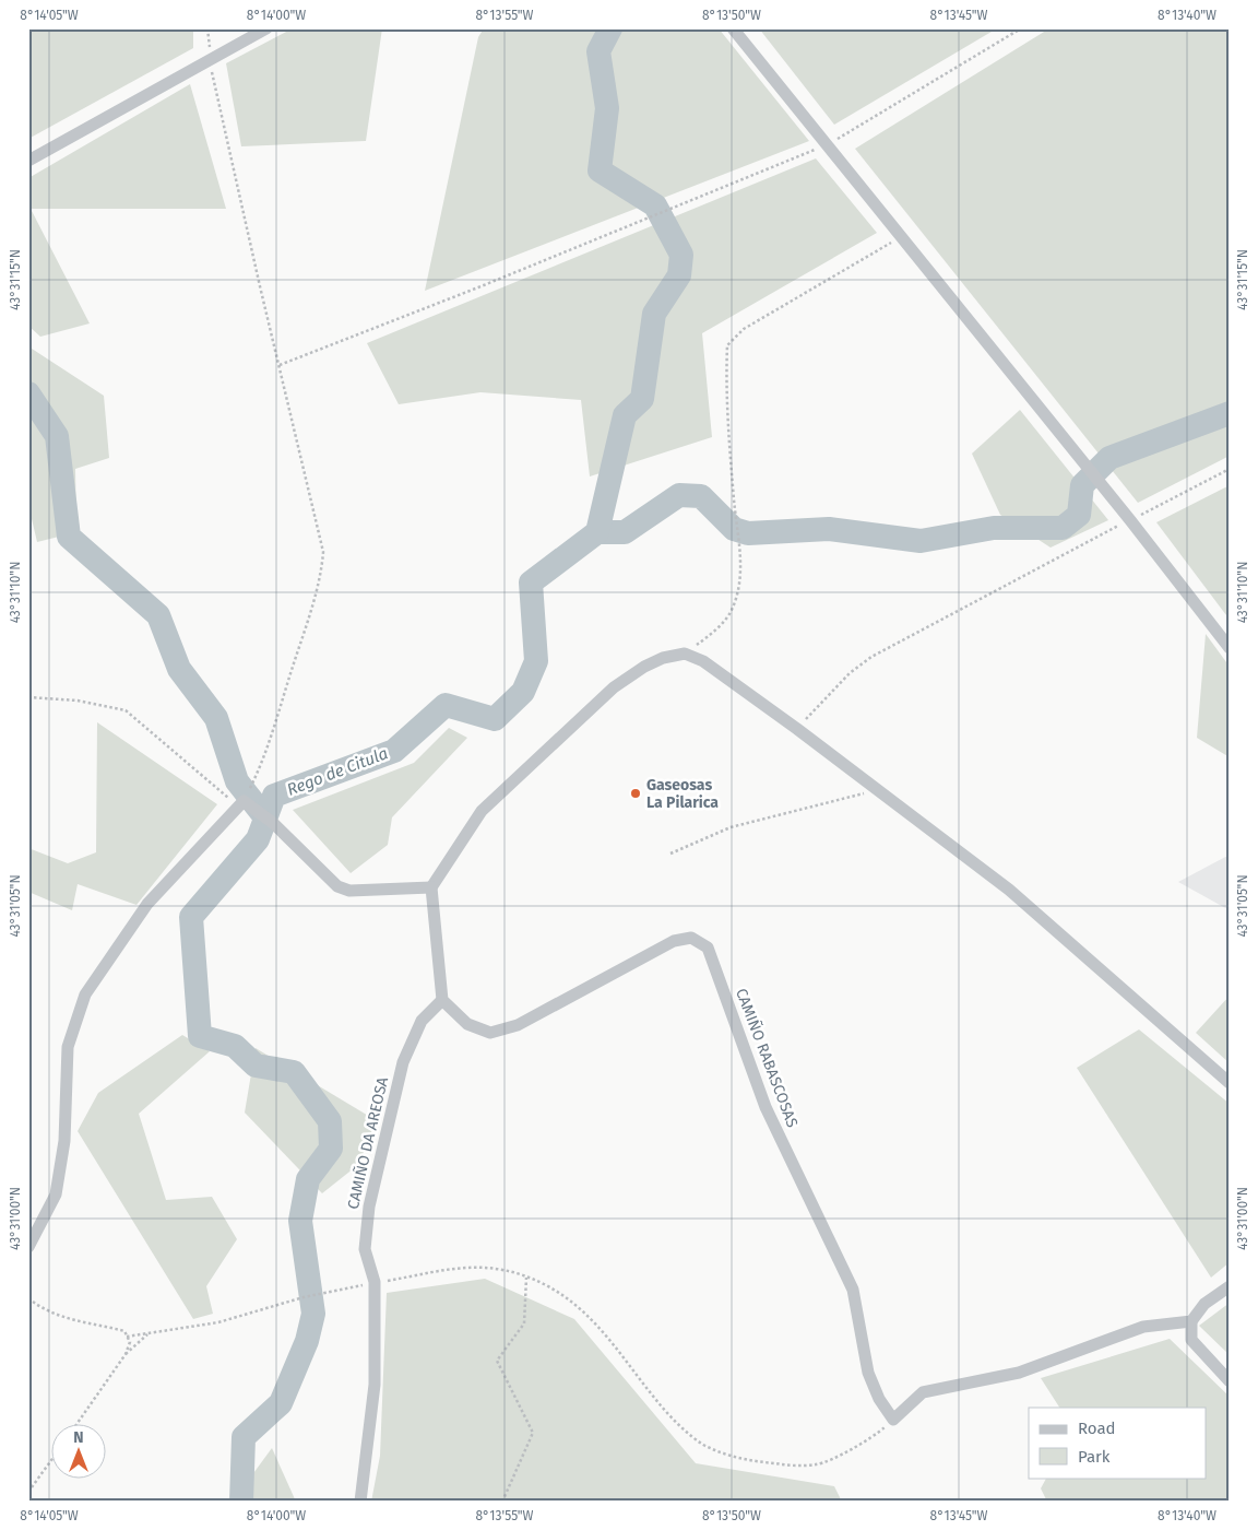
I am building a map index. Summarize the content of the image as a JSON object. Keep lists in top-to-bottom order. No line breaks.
{"streets":{"street":["CAMIÑO RABASCOSAS","CAMIÑO DA AREOSA"]},"crossings":[["CAMIÑO RABASCOSAS","CAMIÑO DA AREOSA"]],"water":["Rego de Citula"],"places":["Gaseosas La Pilarica"],"legend":["Road","Park"],"north":"top","coordinates":["8°14'05\"W","8°14'00\"W","8°13'55\"W","8°13'50\"W","8°13'45\"W","8°13'40\"W","43°31'15\"N","43°31'10\"N","43°31'05\"N","43°31'00\"N"]}
